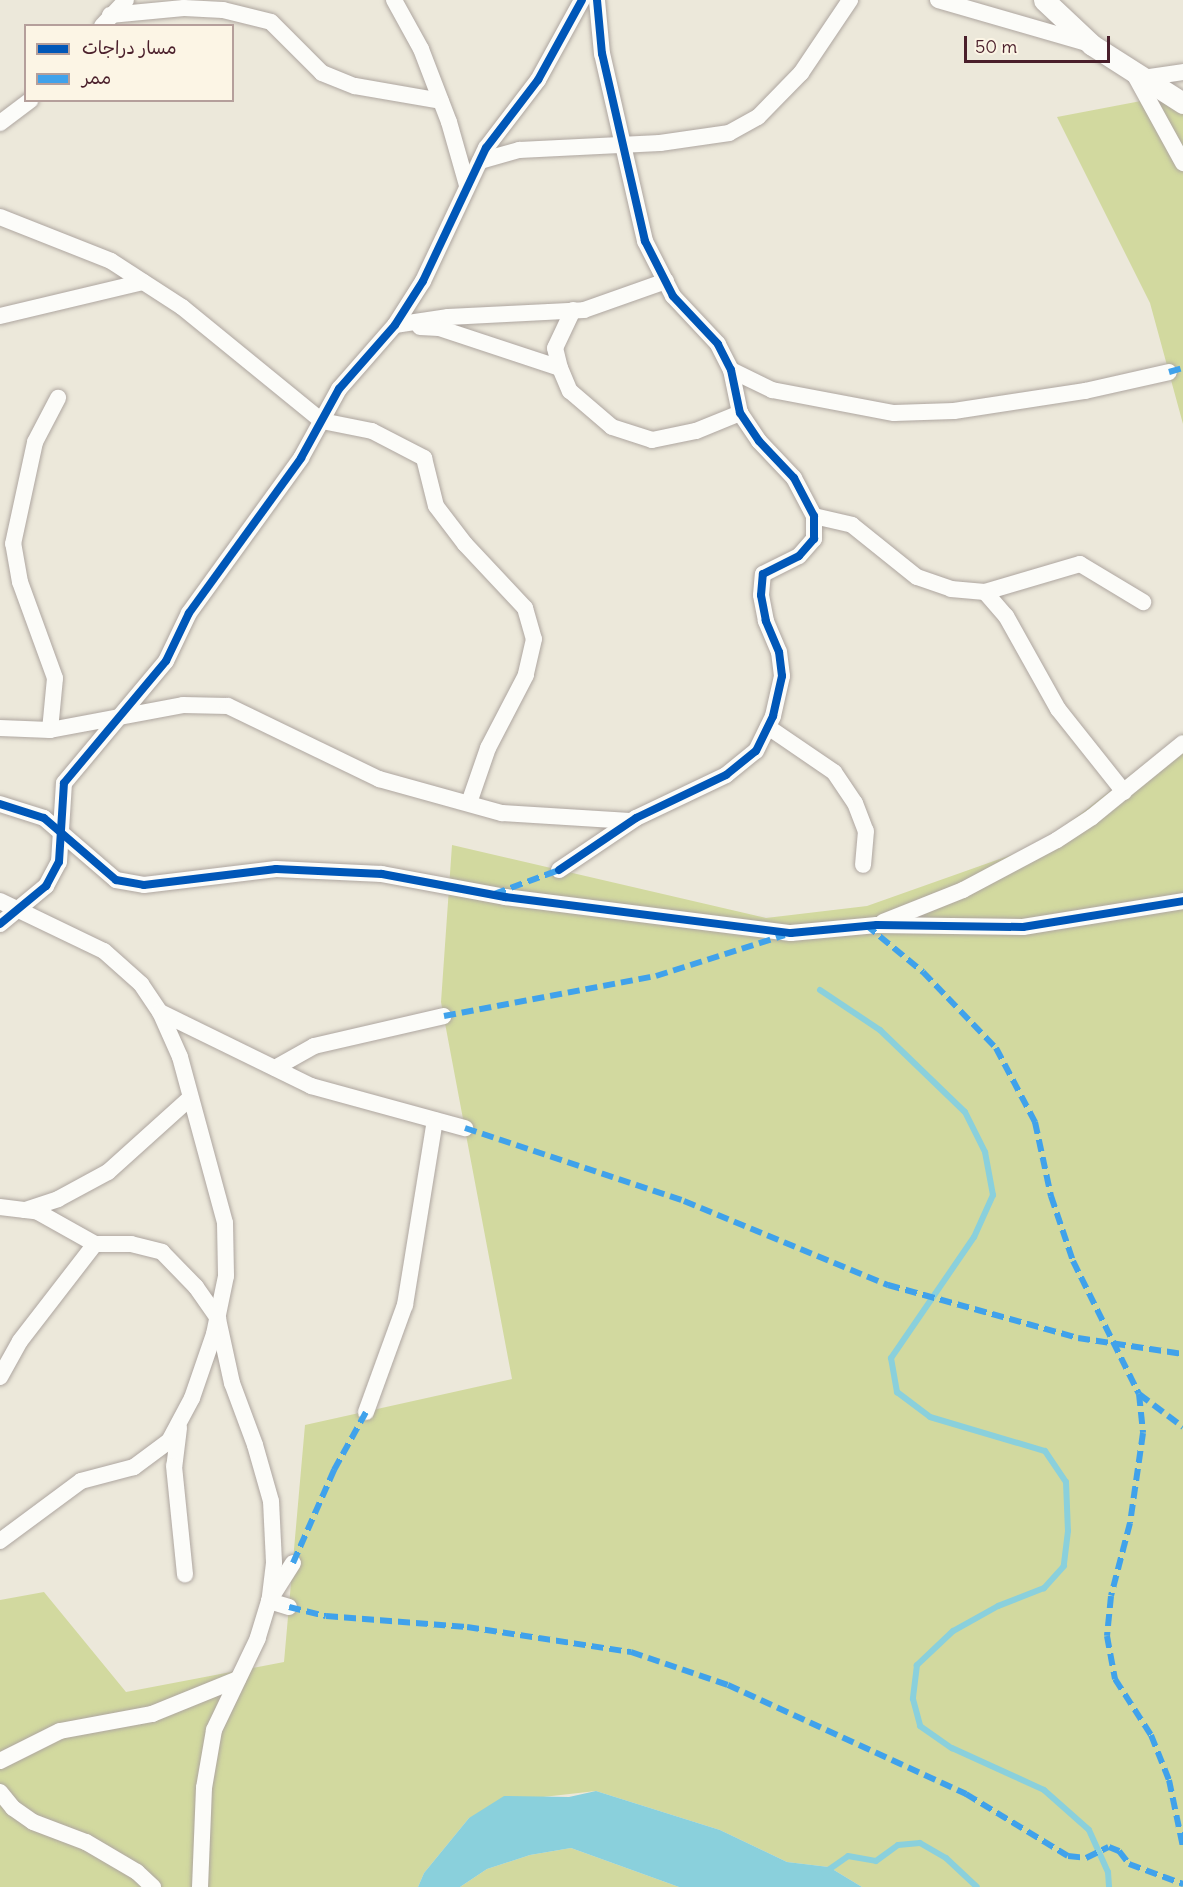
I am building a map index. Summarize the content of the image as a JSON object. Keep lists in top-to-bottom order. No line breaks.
{"legend":["مسار دراجات","ممر"],"scale_bar":"50 m"}
